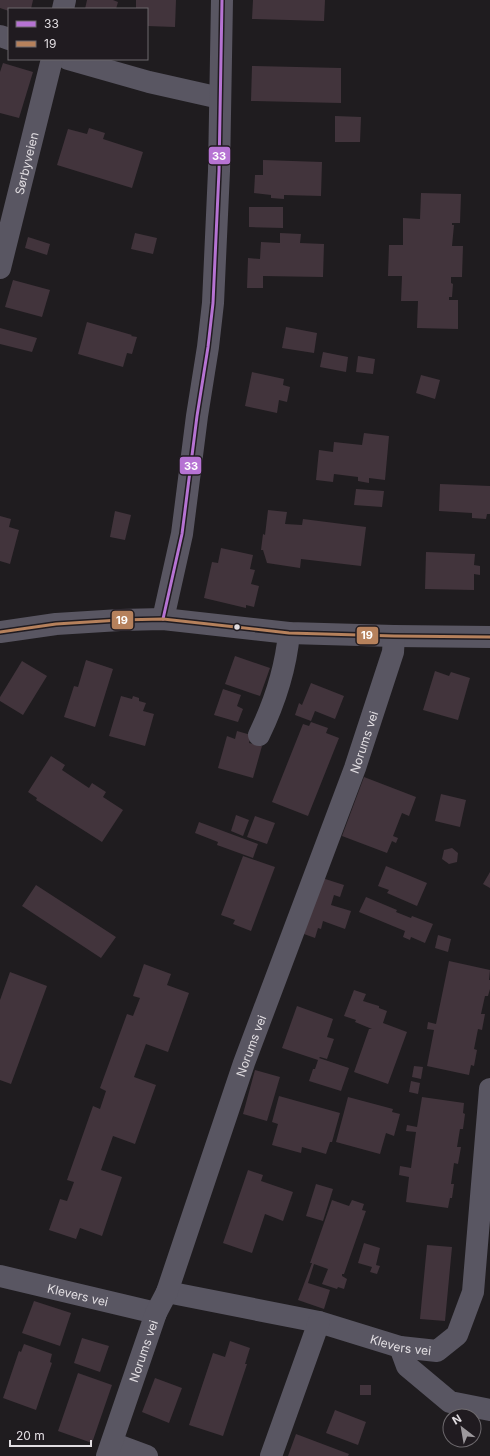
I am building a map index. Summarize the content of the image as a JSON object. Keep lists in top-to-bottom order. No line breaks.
{"streets":{"street":["Sørbyveien","Norums vei","Klevers vei"]},"crossings":[["Norums vei","Klevers vei"]],"lines":["transit line 33","transit line 19"],"legend":["33","19"],"scale_bar":"20 m","north":"top left"}
